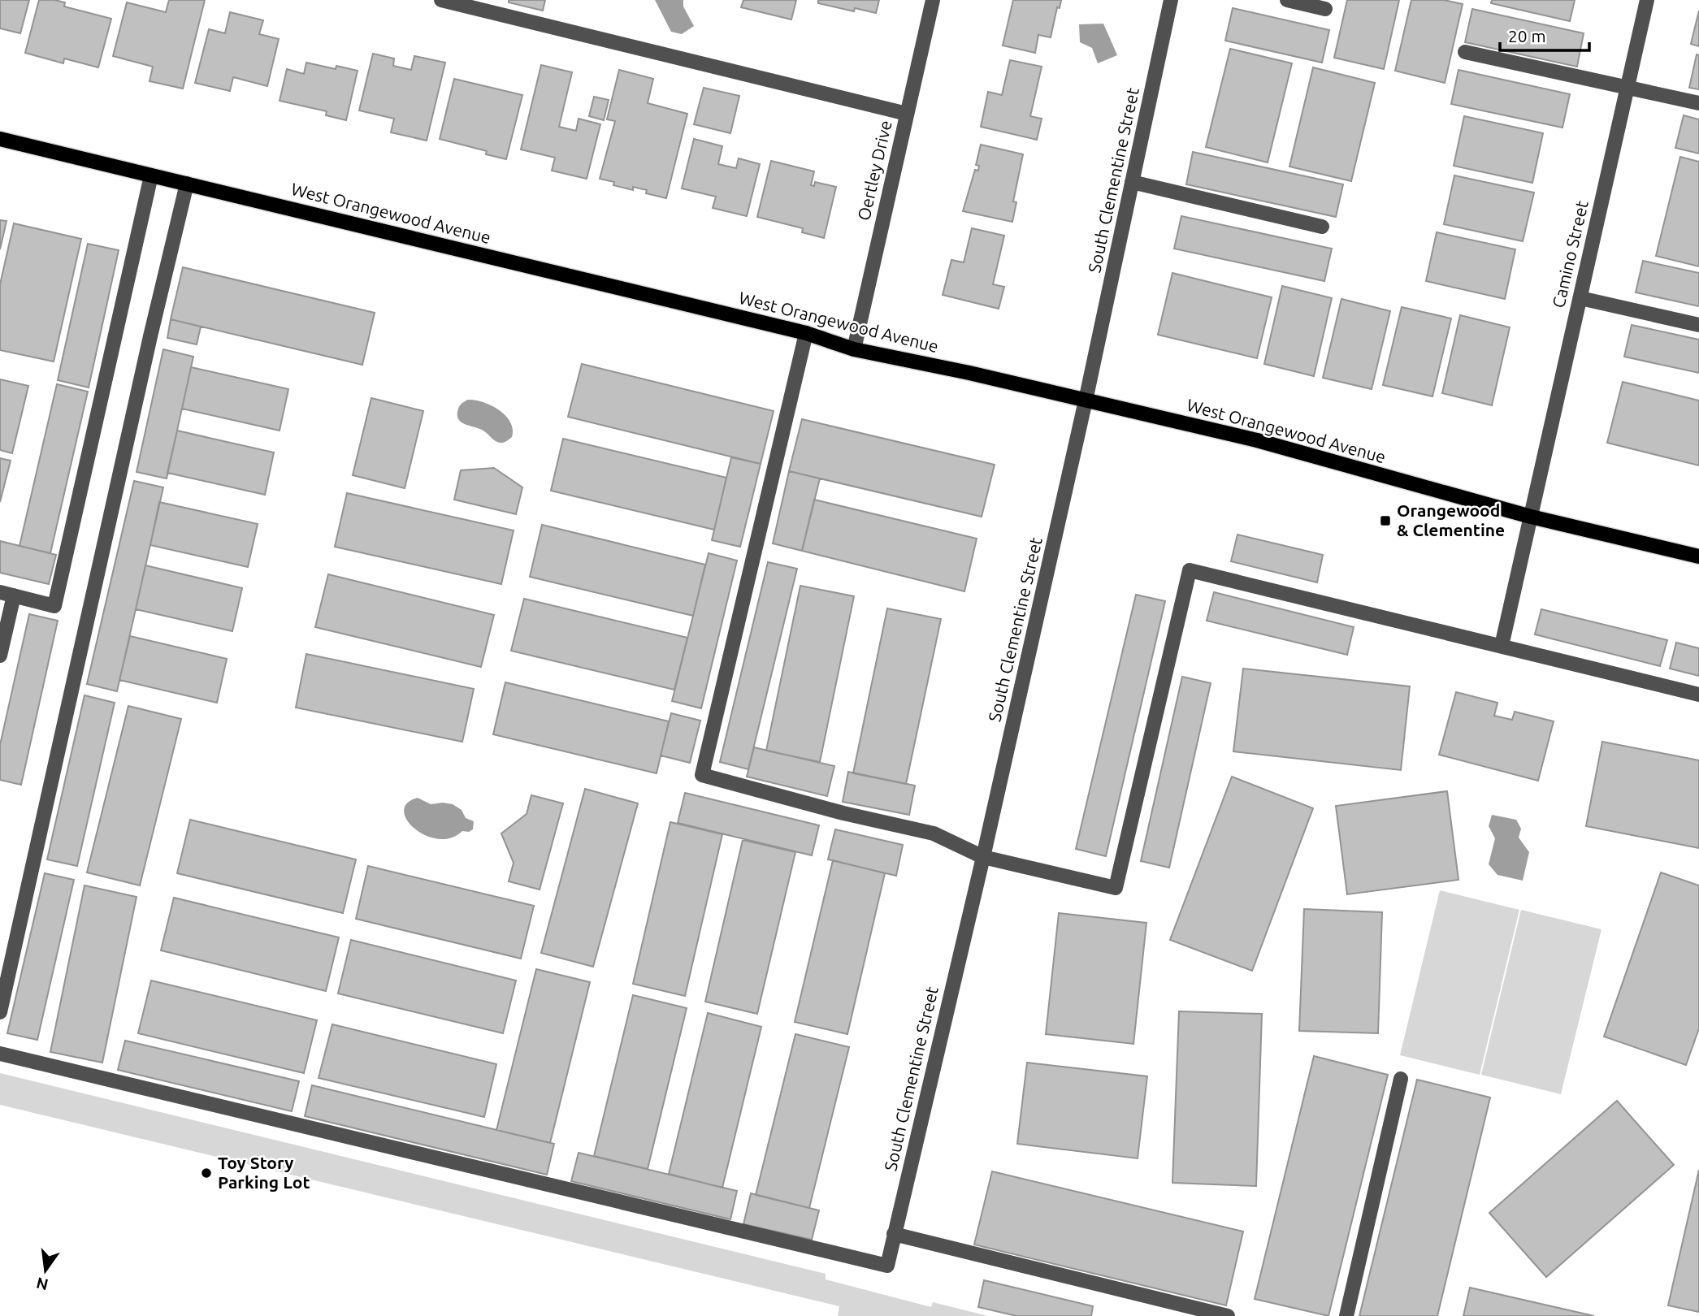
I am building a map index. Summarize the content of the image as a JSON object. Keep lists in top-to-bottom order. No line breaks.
{"streets":{"main road":["West Orangewood Avenue"],"street":["Oertley Drive","South Clementine Street","Camino Street"]},"crossings":[["Oertley Drive","West Orangewood Avenue"],["South Clementine Street","West Orangewood Avenue"],["West Orangewood Avenue","Camino Street"]],"places":{"transit":["Orangewood & Clementine"],"other":["Toy Story Parking Lot"]},"scale_bar":"20 m","north":"bottom"}
